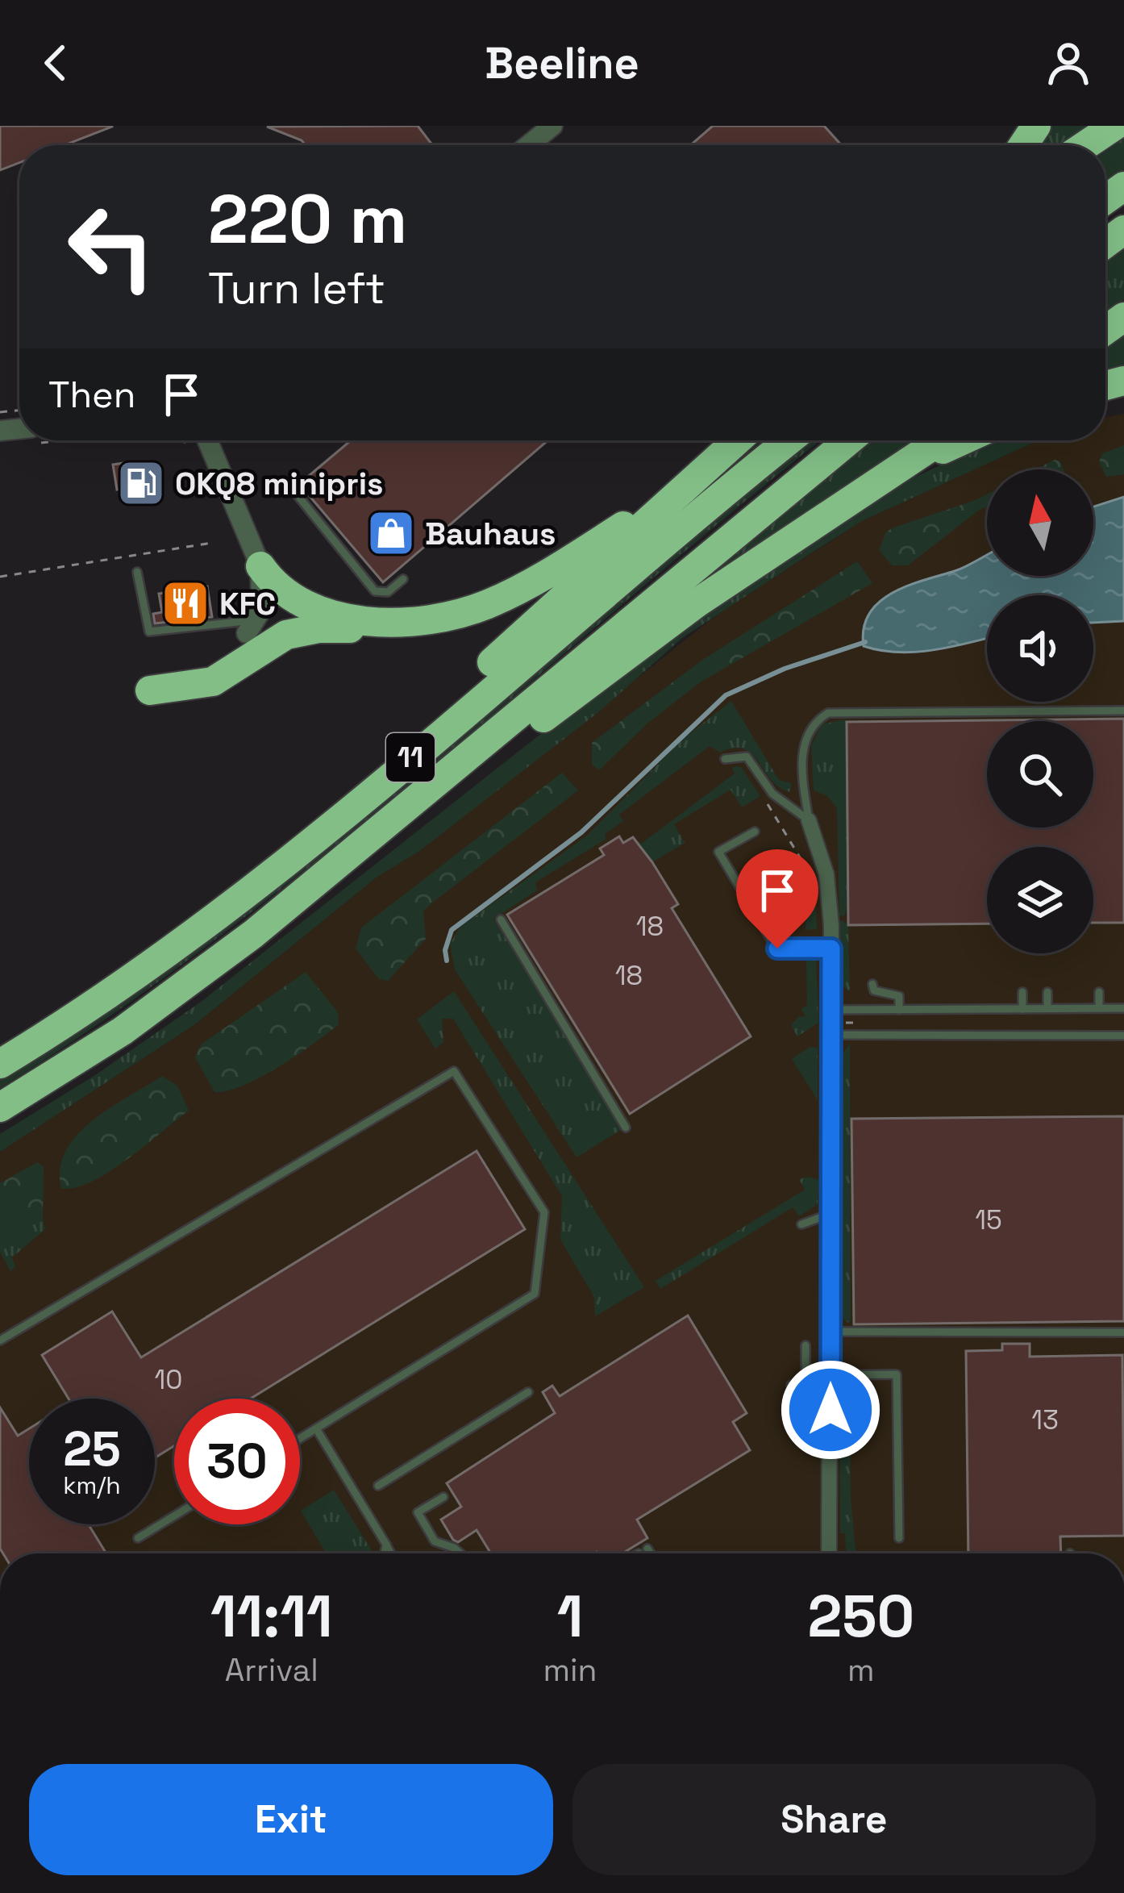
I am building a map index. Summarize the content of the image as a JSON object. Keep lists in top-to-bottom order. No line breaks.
{"streets":{"highway":["11"]},"places":{"fuel station":["OKQ8 minipris"],"shop":["Bauhaus"],"restaurant":["KFC"]},"house_numbers":["18","18","15","10","13"],"north":"top","page":{"header":"Beeline","turn":["220 m","Turn left"],"then":"Then","speed":"25 km/h","limit":"30","eta":["11:11","Arrival","1","min","250","m"],"buttons":["Exit","Share"]}}
